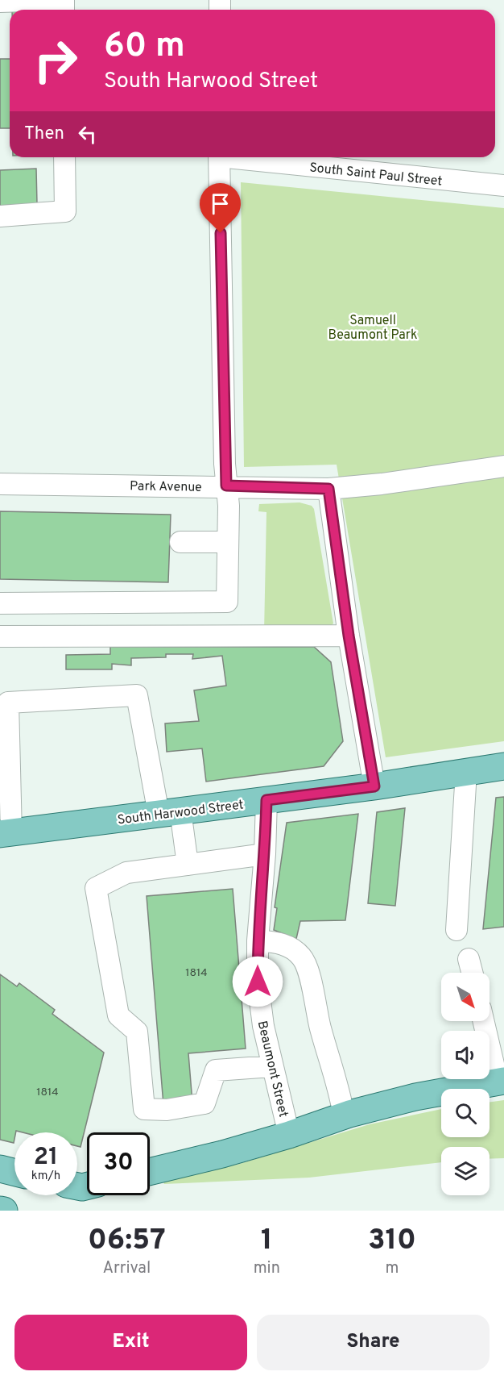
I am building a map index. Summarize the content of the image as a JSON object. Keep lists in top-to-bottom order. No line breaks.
{"streets":{"main road":["South Harwood Street"],"street":["South Saint Paul Street","Park Avenue","Beaumont Street"]},"crossings":[["South Harwood Street","Beaumont Street"]],"parks":["Samuell Beaumont Park"],"house_numbers":["1814","1814"],"north":"bottom right","page":{"turn":["60 m","South Harwood Street"],"then":"Then","speed":"21 km/h","limit":"30","eta":["06:57","Arrival","1","min","310","m"],"buttons":["Exit","Share"]}}
